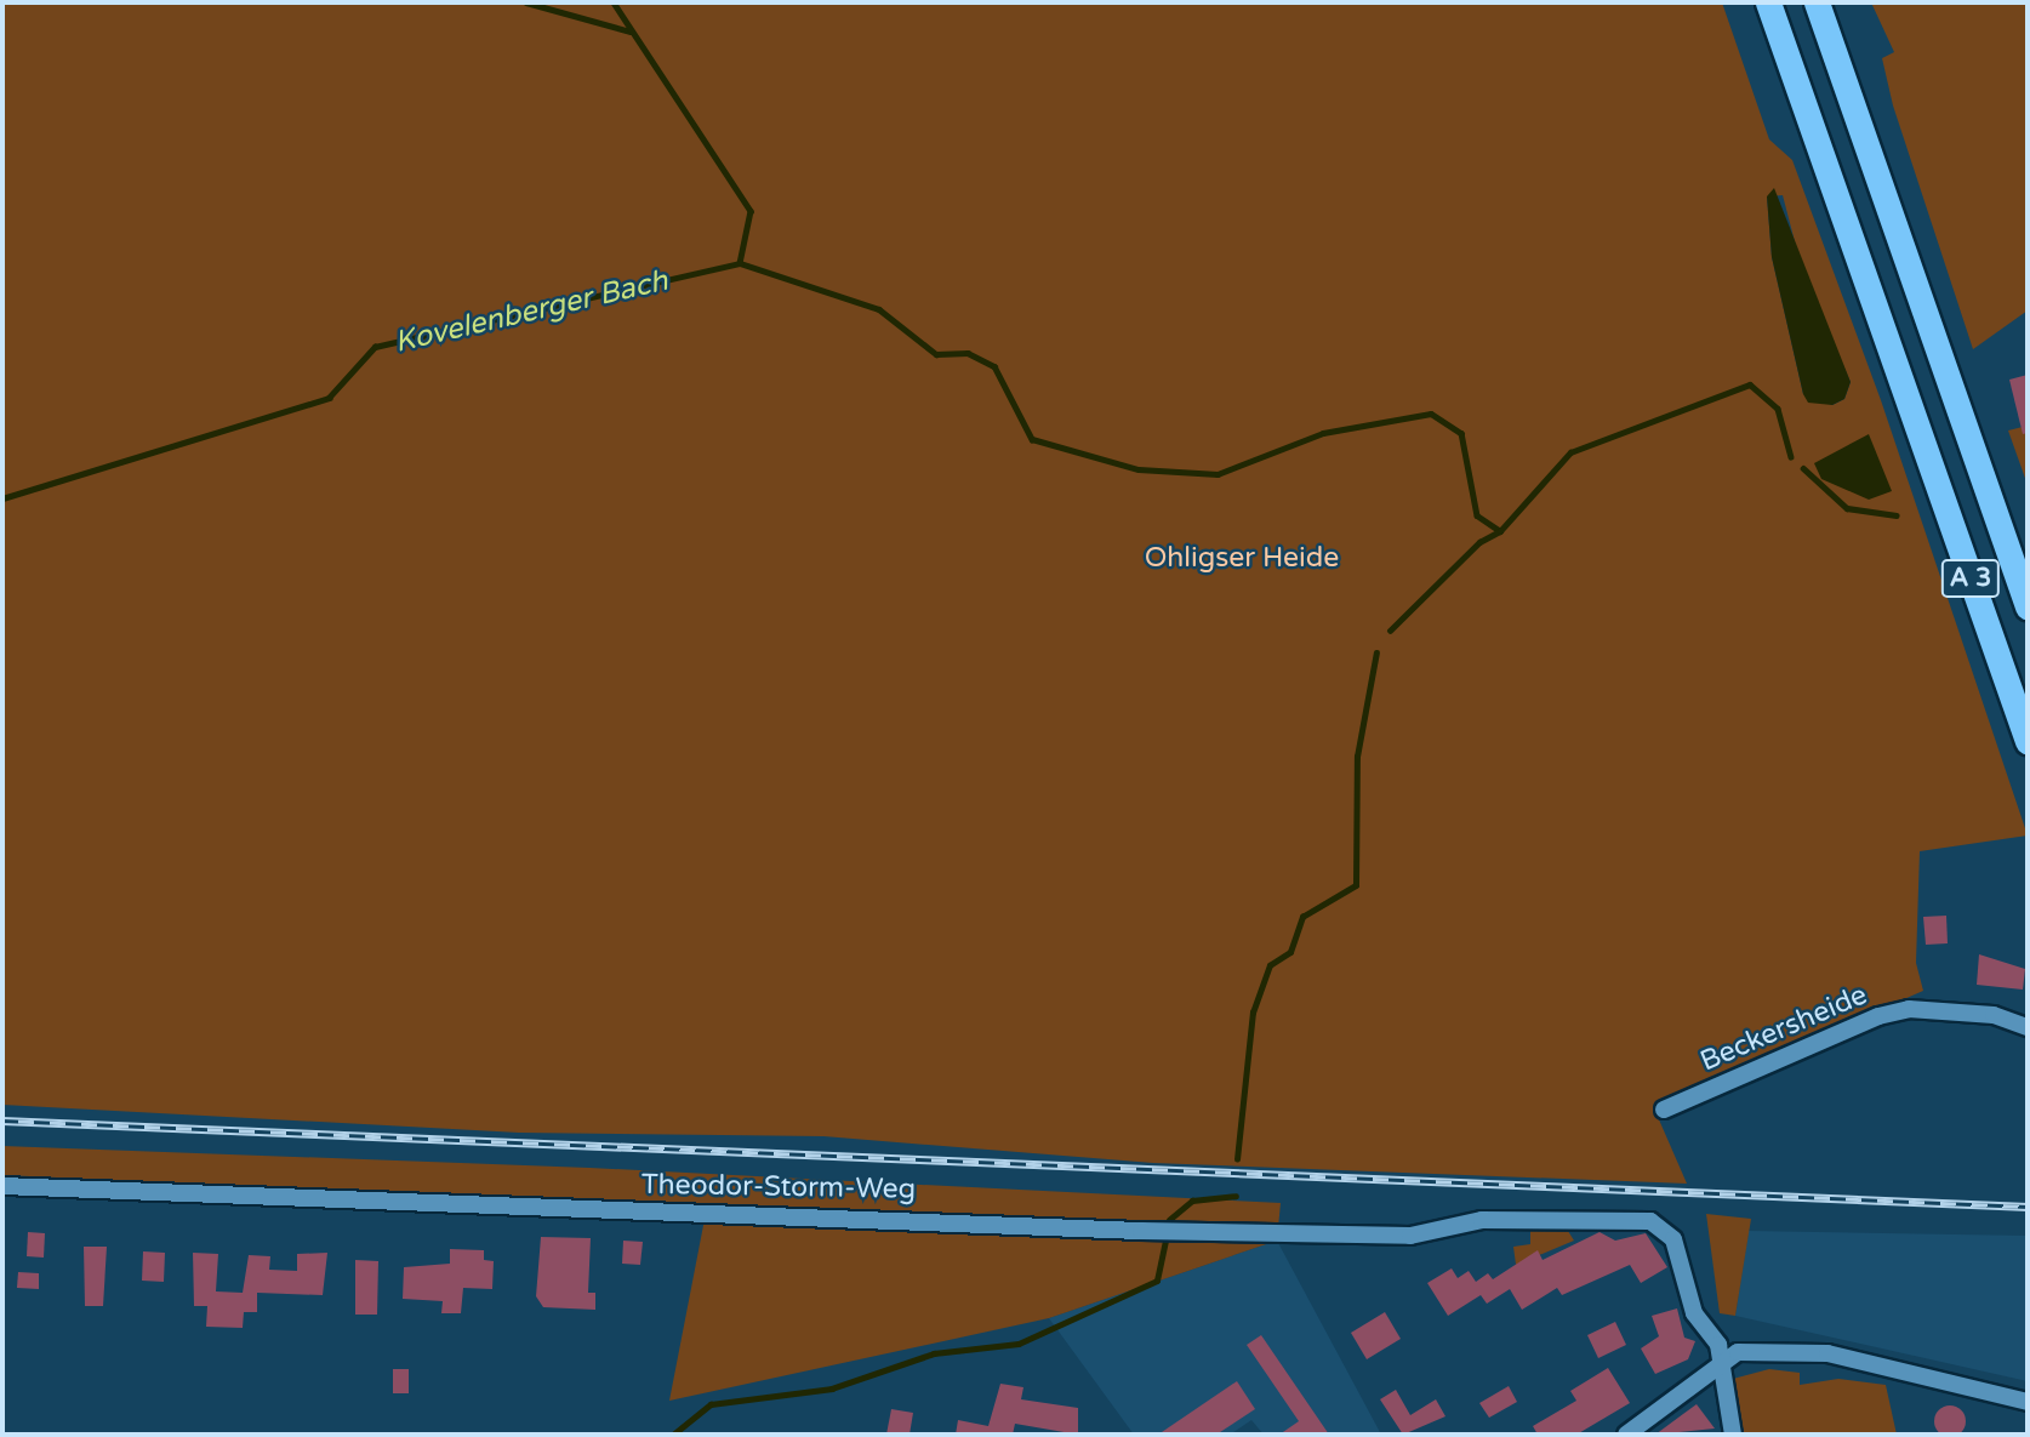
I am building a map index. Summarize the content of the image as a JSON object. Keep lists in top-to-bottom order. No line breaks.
{"streets":{"highway":["A 3"],"street":["Beckersheide","Theodor-Storm-Weg"]},"water":["Kovelenberger Bach"],"parks":["Ohligser Heide"]}
